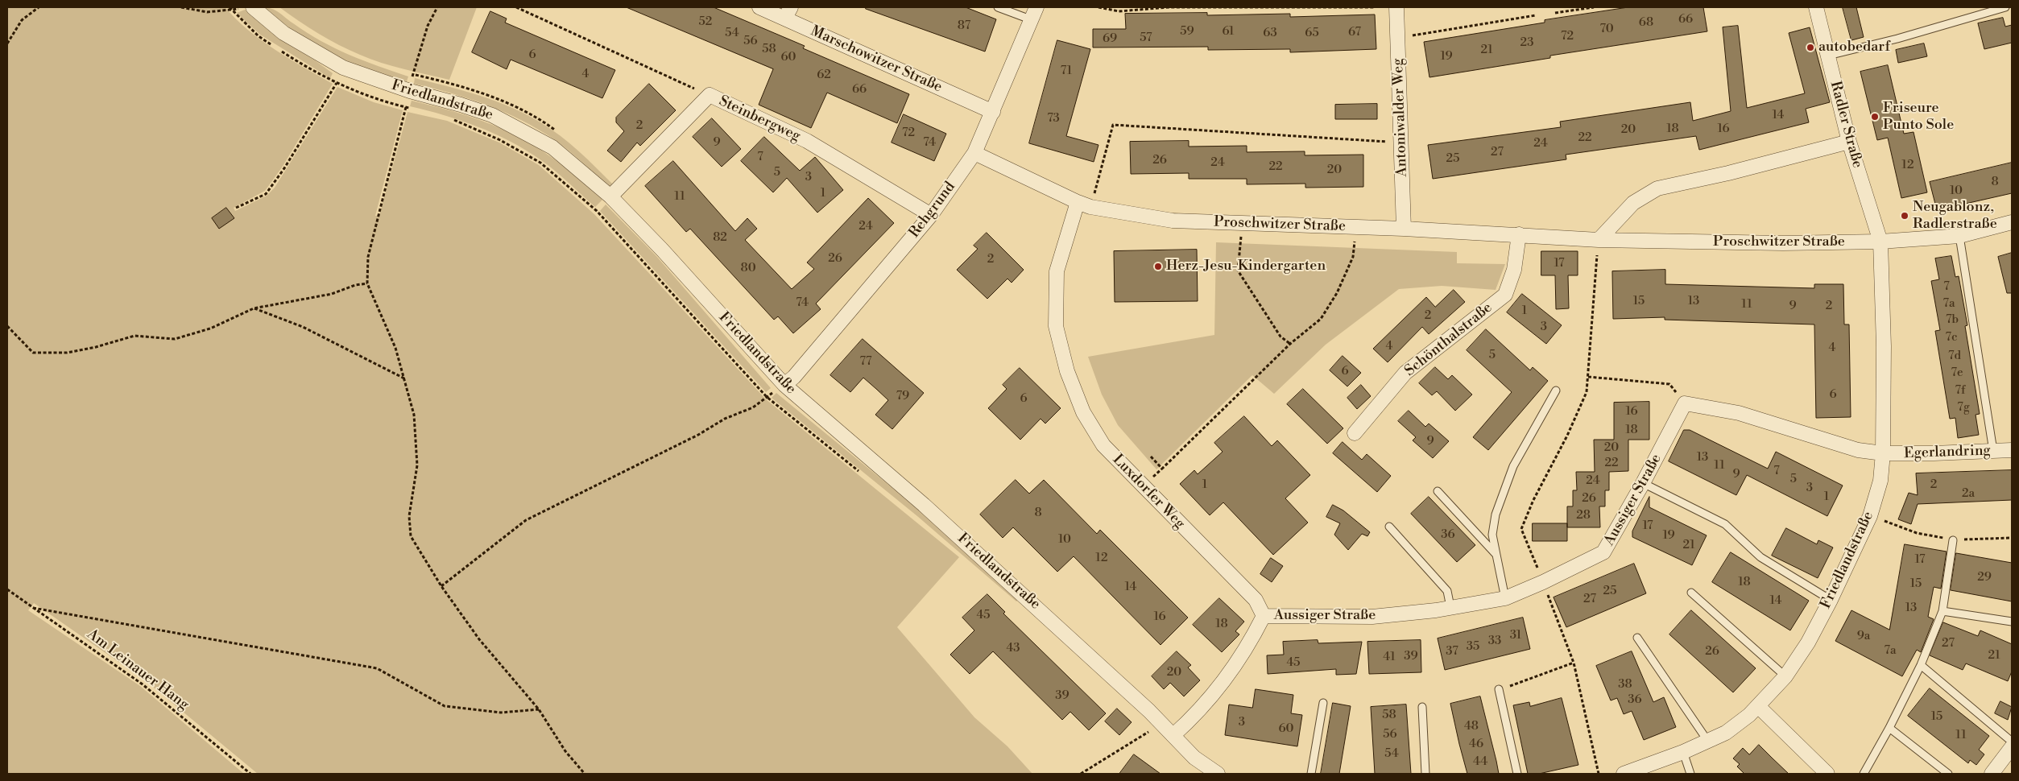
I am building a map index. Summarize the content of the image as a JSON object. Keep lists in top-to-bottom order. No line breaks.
{"streets":{"street":["Marschowitzer Straße","Friedlandstraße","Antoniwalder Weg","Steinbergweg","Radler Straße","Rehgrund","Proschwitzer Straße","Schönthalstraße","Egerlandring","Luxdorfer Weg","Aussiger Straße"],"path":["Am Leinauer Hang"]},"crossings":[["Marschowitzer Straße","Rehgrund"],["Friedlandstraße","Steinbergweg"],["Friedlandstraße","Radler Straße"],["Friedlandstraße","Rehgrund"],["Friedlandstraße","Proschwitzer Straße"],["Friedlandstraße","Egerlandring"],["Antoniwalder Weg","Proschwitzer Straße"],["Steinbergweg","Rehgrund"],["Radler Straße","Proschwitzer Straße"],["Rehgrund","Proschwitzer Straße"],["Proschwitzer Straße","Schönthalstraße"],["Proschwitzer Straße","Luxdorfer Weg"],["Luxdorfer Weg","Aussiger Straße"]],"places":["autobedarf","Friseure Punto Sole","Neugablonz, Radlerstraße","Herz-Jesu-Kindergarten"],"house_numbers":["66","52","68","87","70","59","61","67","54","63","65","72","57","69","56","23","58","21","6","19","60","71","4","62","66","14","73","2","18","16","20","72","22","9","74","24","27","7","25","26","24","12","22","20","5","3","8","10","1","11","24","82","26","2","17","80","7","15","13","74","7a","11","9","2","1","2","7b","3","7c","4","4","5","7d","77","6","7e","7f","6","79","6","7g","16","18","9","20","13","22","11","7","9","5","24","1","2","3","2a","1","26","8","28","17","36","19","10","21","12","17","29","18","15","14","25","27","14","13","45","16","18","31","9a","33","27","35","43","7a","37","26","21","39","41","45","20","38","39","36","58","15","3","48","60","56","11","46","54","44"]}
